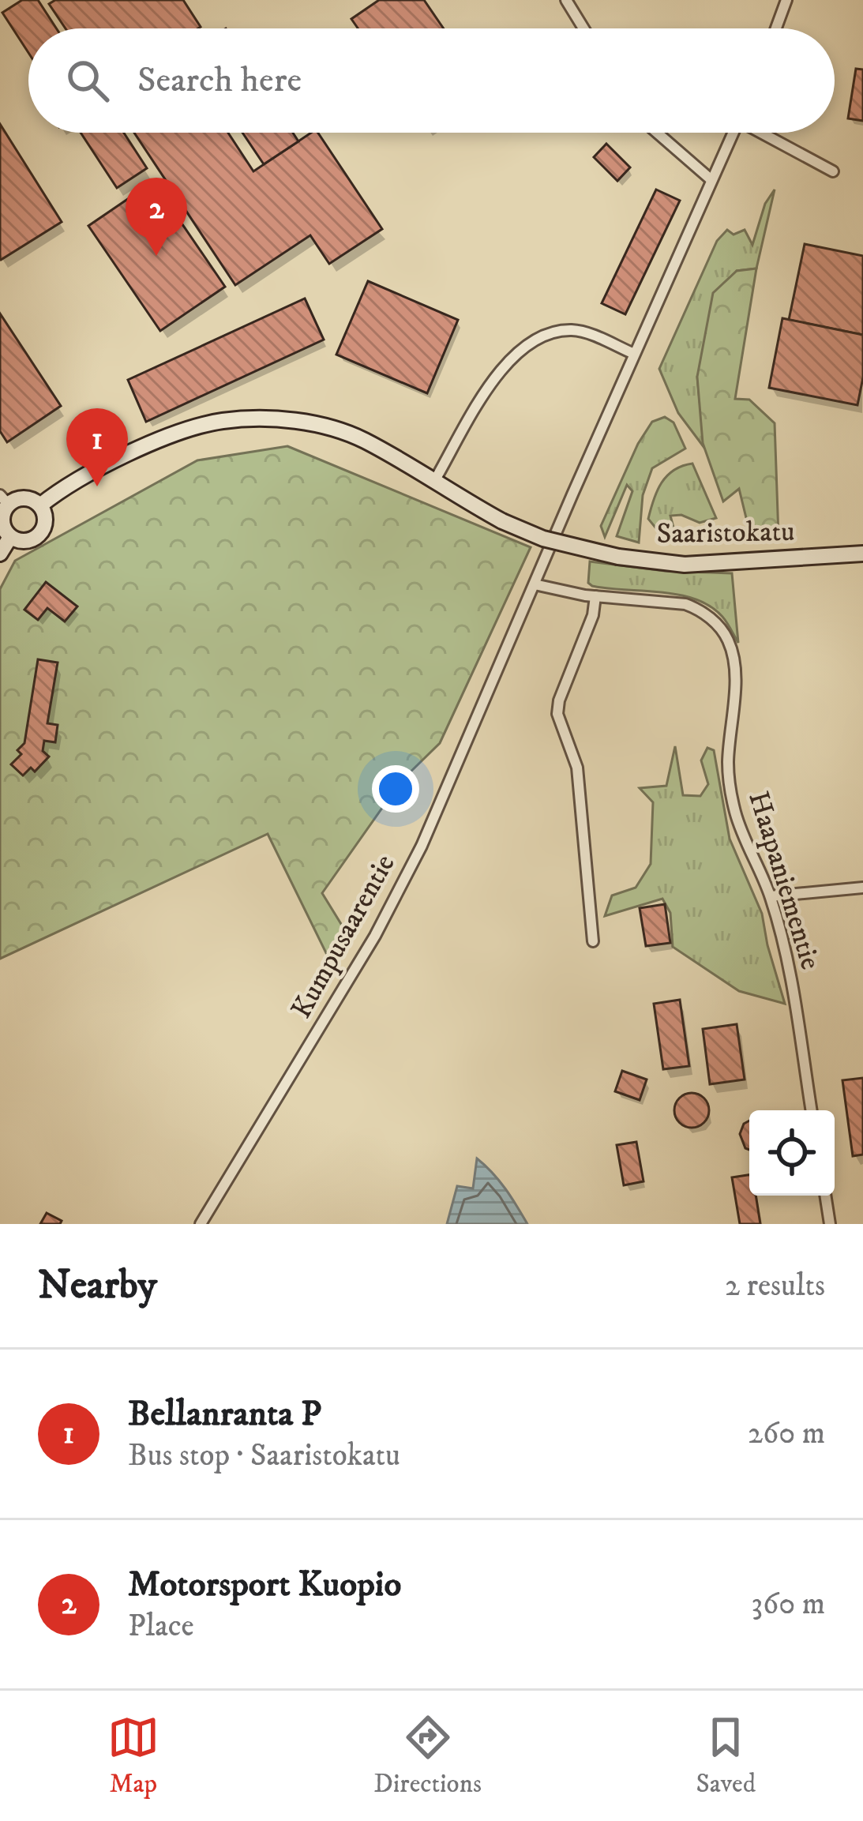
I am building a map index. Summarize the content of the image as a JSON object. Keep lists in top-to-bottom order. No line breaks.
{"streets":{"main road":["Saaristokatu"],"street":["Haapaniementie","Kumpusaarentie"]},"crossings":[["Haapaniementie","Kumpusaarentie"]],"page":{"search":"Search here","pins":["2","1"],"heading":["Nearby","2 results"],"list":[{"mark":"1","name":"Bellanranta P","note":"Bus stop · Saaristokatu","value":"260 m"},{"mark":"2","name":"Motorsport Kuopio","note":"Place","value":"360 m"}],"nav":["Map","Directions","Saved"]}}
